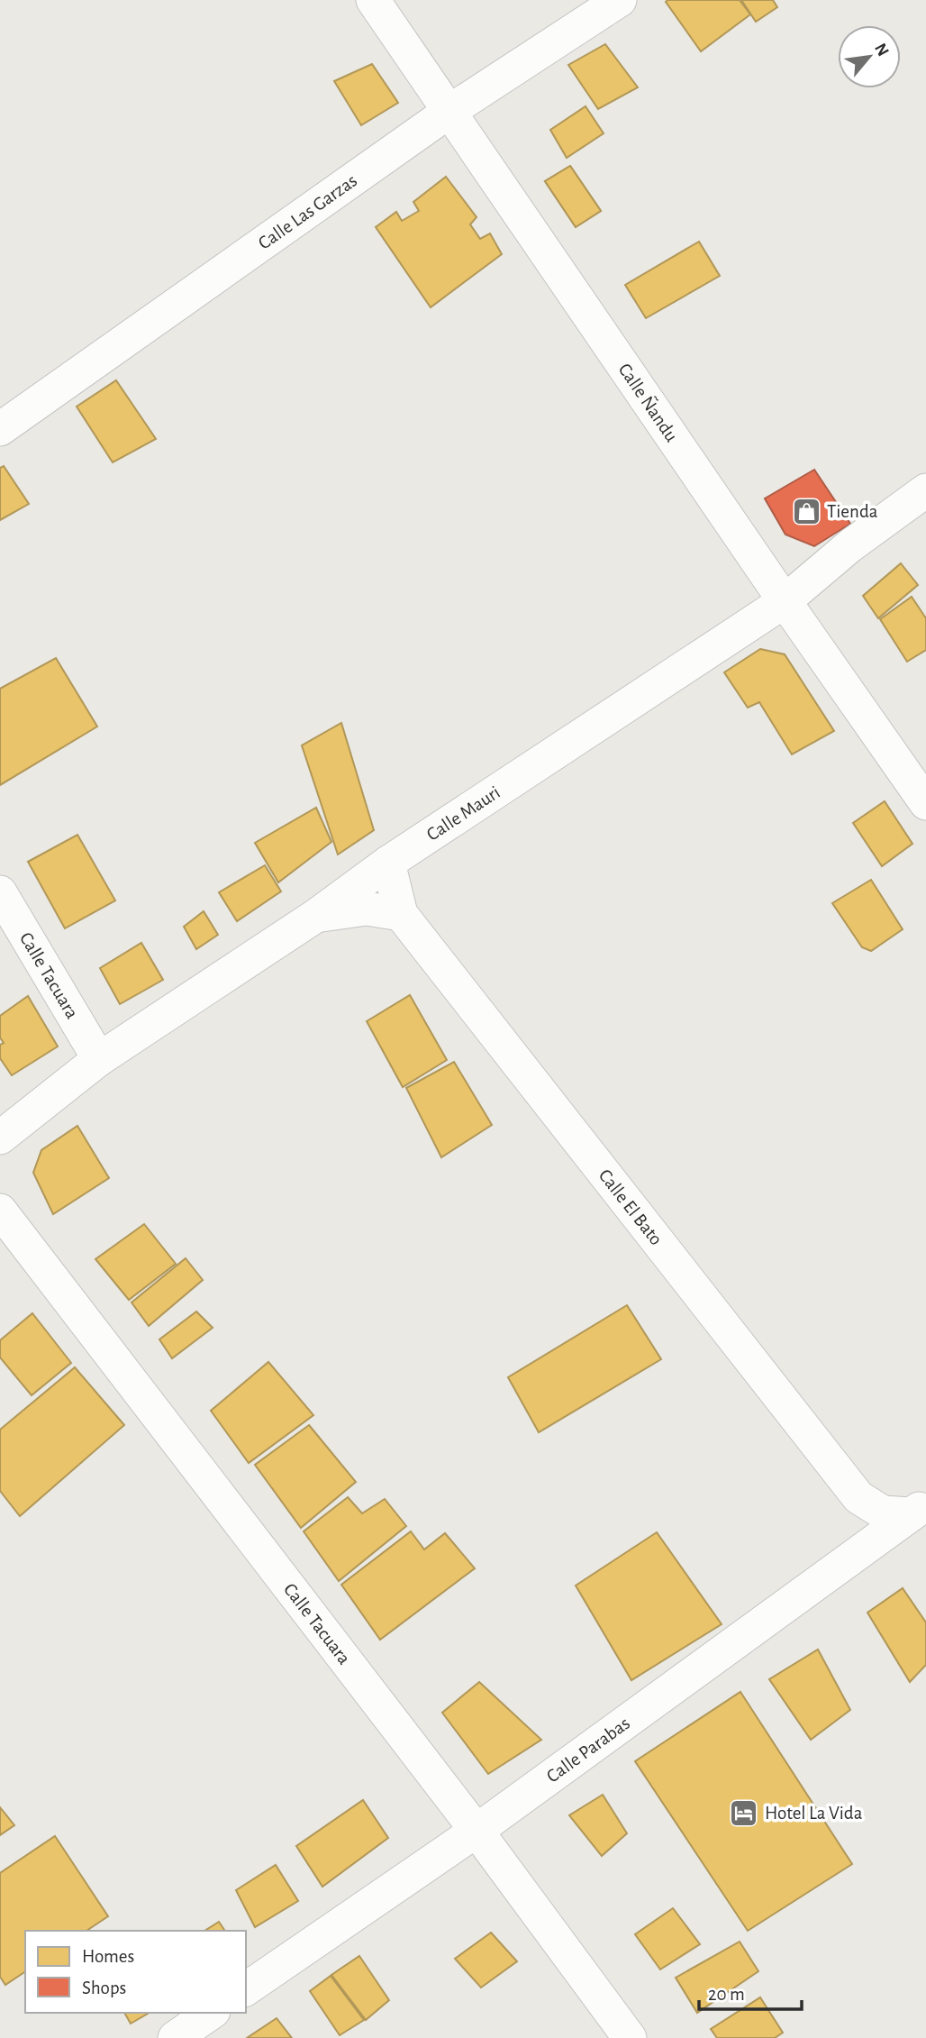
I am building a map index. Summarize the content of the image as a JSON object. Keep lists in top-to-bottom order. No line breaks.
{"streets":{"street":["Calle Las Garzas","Calle Ñandu","Calle Mauri","Calle Tacuara","Calle El Bato","Calle Parabas"]},"crossings":[["Calle Las Garzas","Calle Ñandu"],["Calle Ñandu","Calle Mauri"],["Calle Mauri","Calle Tacuara"],["Calle Mauri","Calle El Bato"],["Calle Tacuara","Calle Parabas"],["Calle El Bato","Calle Parabas"]],"places":{"shop":["Tienda"],"hotel":["Hotel La Vida"]},"legend":["Homes","Shops"],"scale_bar":"20 m","north":"top right"}
